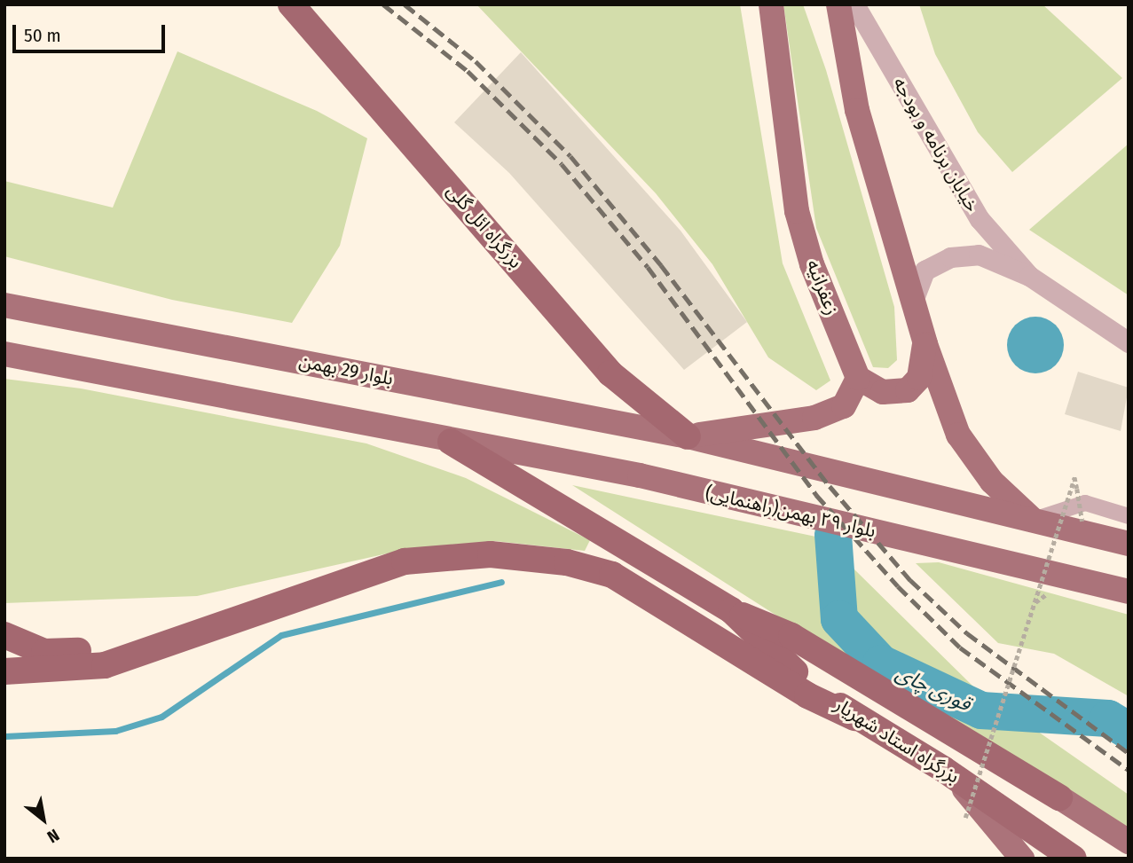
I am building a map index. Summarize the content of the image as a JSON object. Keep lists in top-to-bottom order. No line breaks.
{"streets":{"highway":["بزرگراه ائل گلی","بزرگراه استاد شهریار"],"main road":["زعفرانیه","بلوار 29 بهمن","بلوار ٢٩ بهمن(راهنمایی)"],"street":["خیابان برنامه و بودجه"]},"crossings":[["بزرگراه ائل گلی","بلوار 29 بهمن"],["بلوار ٢٩ بهمن(راهنمایی)","بزرگراه استاد شهریار"]],"water":["قوری چای"],"scale_bar":"50 m","north":"bottom right"}
